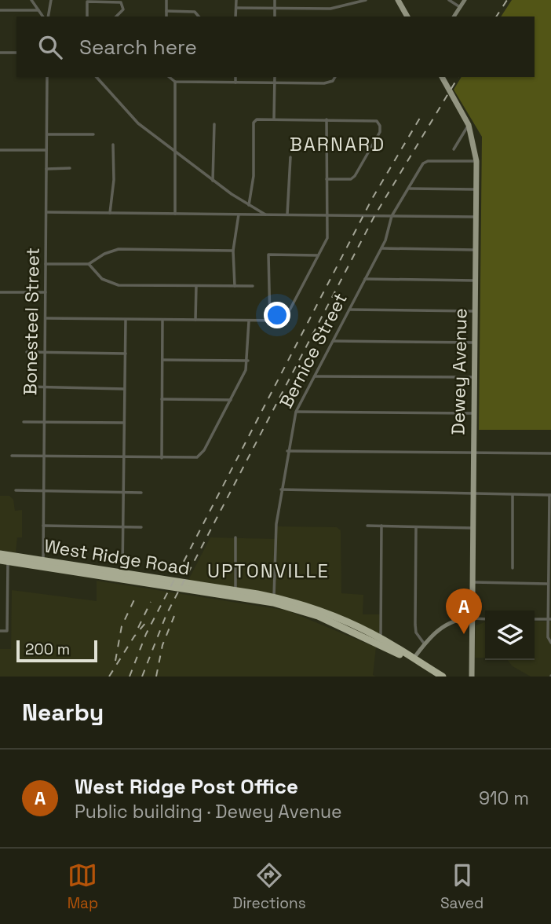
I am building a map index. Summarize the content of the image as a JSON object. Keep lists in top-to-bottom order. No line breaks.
{"streets":{"highway":["West Ridge Road"],"main road":["Dewey Avenue"],"street":["Bonesteel Street","Bernice Street"]},"crossings":[["Bonesteel Street","West Ridge Road"],["Bernice Street","Dewey Avenue"],["Bernice Street","West Ridge Road"]],"districts":["BARNARD","UPTONVILLE"],"scale_bar":"200 m","page":{"search":"Search here","pins":"A","scale":"200 m","heading":"Nearby","list":[{"mark":"A","name":"West Ridge Post Office","note":"Public building · Dewey Avenue","value":"910 m"}],"nav":["Map","Directions","Saved"]}}
